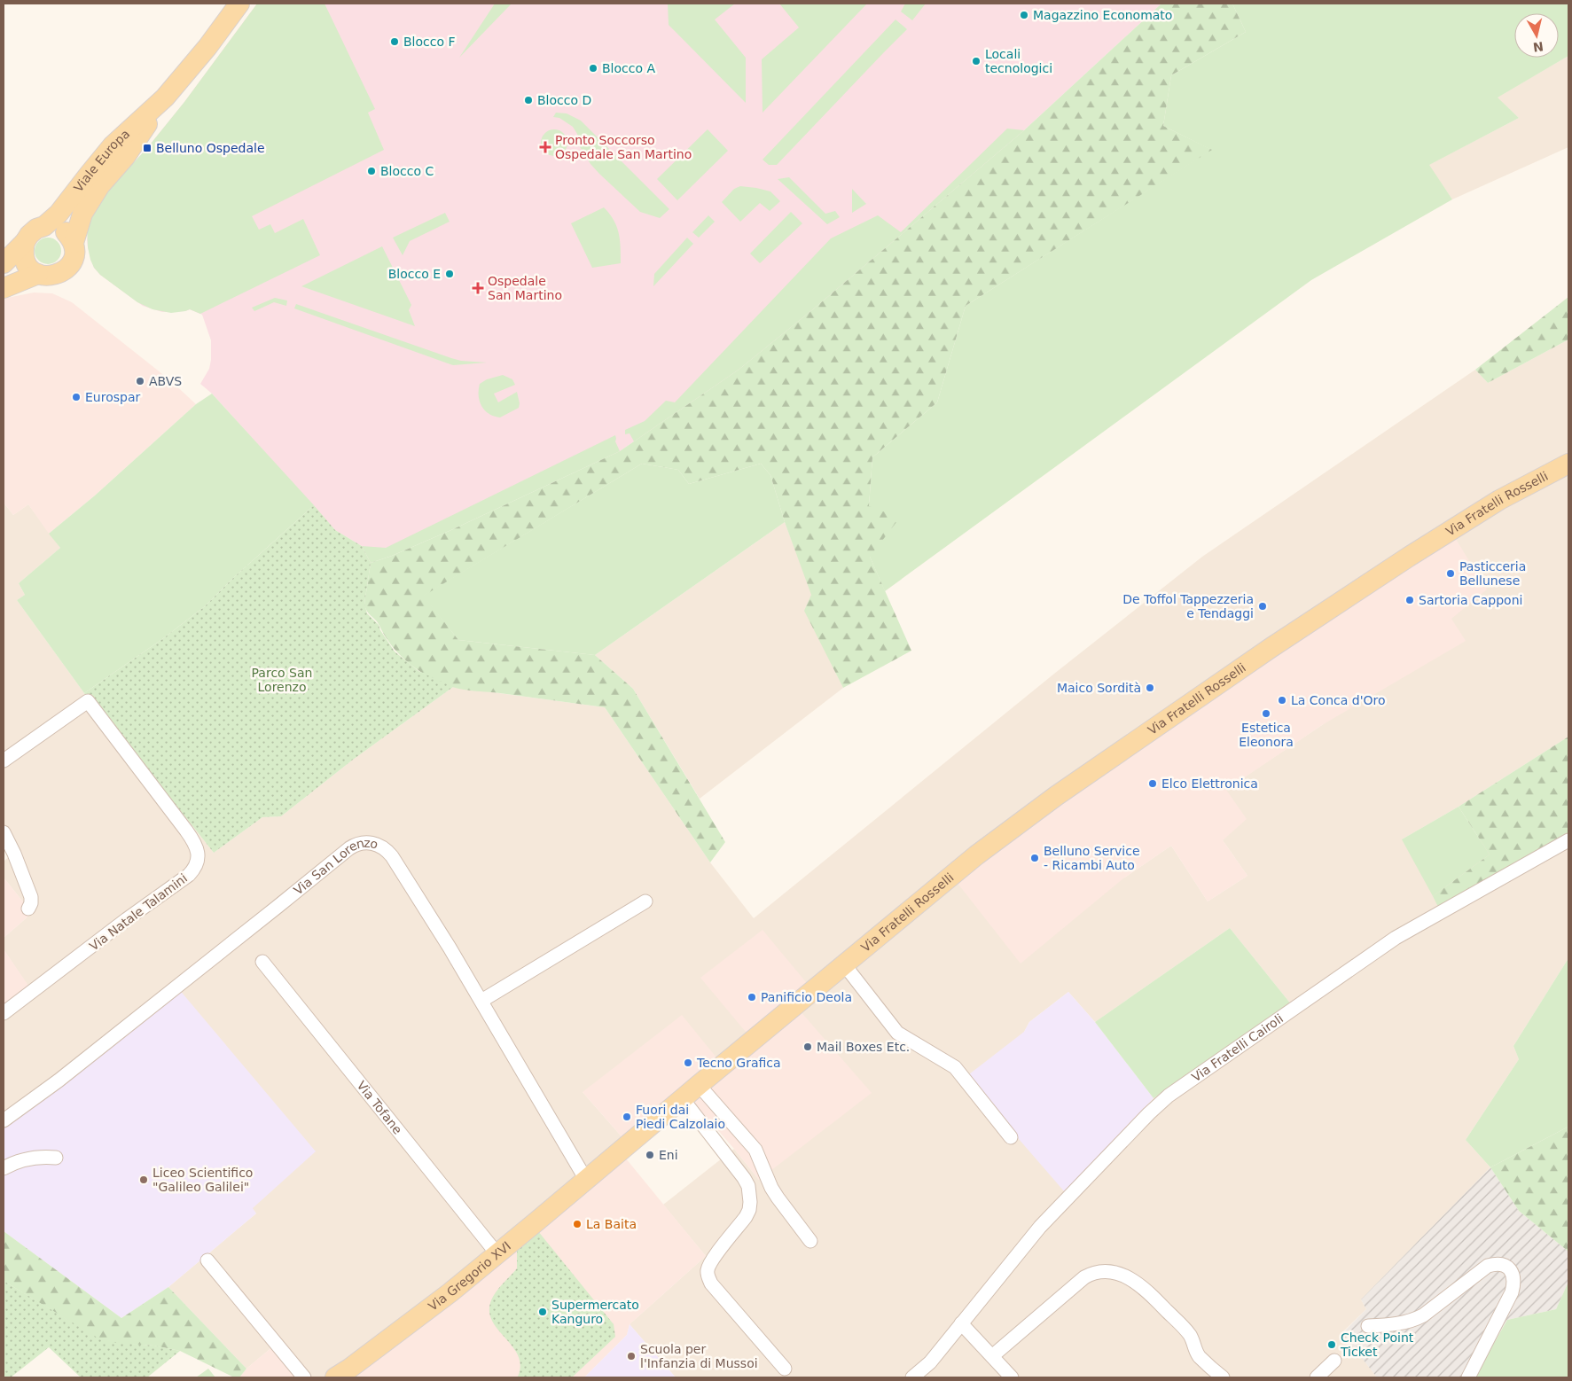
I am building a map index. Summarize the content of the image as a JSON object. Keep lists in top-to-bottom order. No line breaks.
{"streets":{"main road":["Viale Europa","Via Fratelli Rosselli","Via Gregorio XVI"],"street":["Via San Lorenzo","Via Natale Talamini","Via Fratelli Cairoli","Via Tofane"]},"crossings":[["Via Fratelli Rosselli","Via San Lorenzo"],["Via Fratelli Rosselli","Via Gregorio XVI"],["Via San Lorenzo","Via Gregorio XVI"],["Via Tofane","Via Gregorio XVI"]],"parks":["Parco San Lorenzo"],"places":{"other":["Magazzino Economato","Blocco F","Locali tecnologici","Blocco A","Blocco D","Blocco C","Blocco E","ABVS","Eurospar","Pasticceria Bellunese","Sartoria Capponi","De Toffol Tappezzeria e Tendaggi","Maico Sordità","La Conca d'Oro","Estetica Eleonora","Elco Elettronica","Belluno Service - Ricambi Auto","Panificio Deola","Mail Boxes Etc.","Tecno Grafica","Fuori dai Piedi Calzolaio","Eni","Liceo Scientifico \"Galileo Galilei\"","La Baita","Supermercato Kanguro","Check Point Ticket","Scuola per l'Infanzia di Mussoi"],"health":["Pronto Soccorso Ospedale San Martino","Ospedale San Martino"],"transit":["Belluno Ospedale"]},"north":"bottom"}
